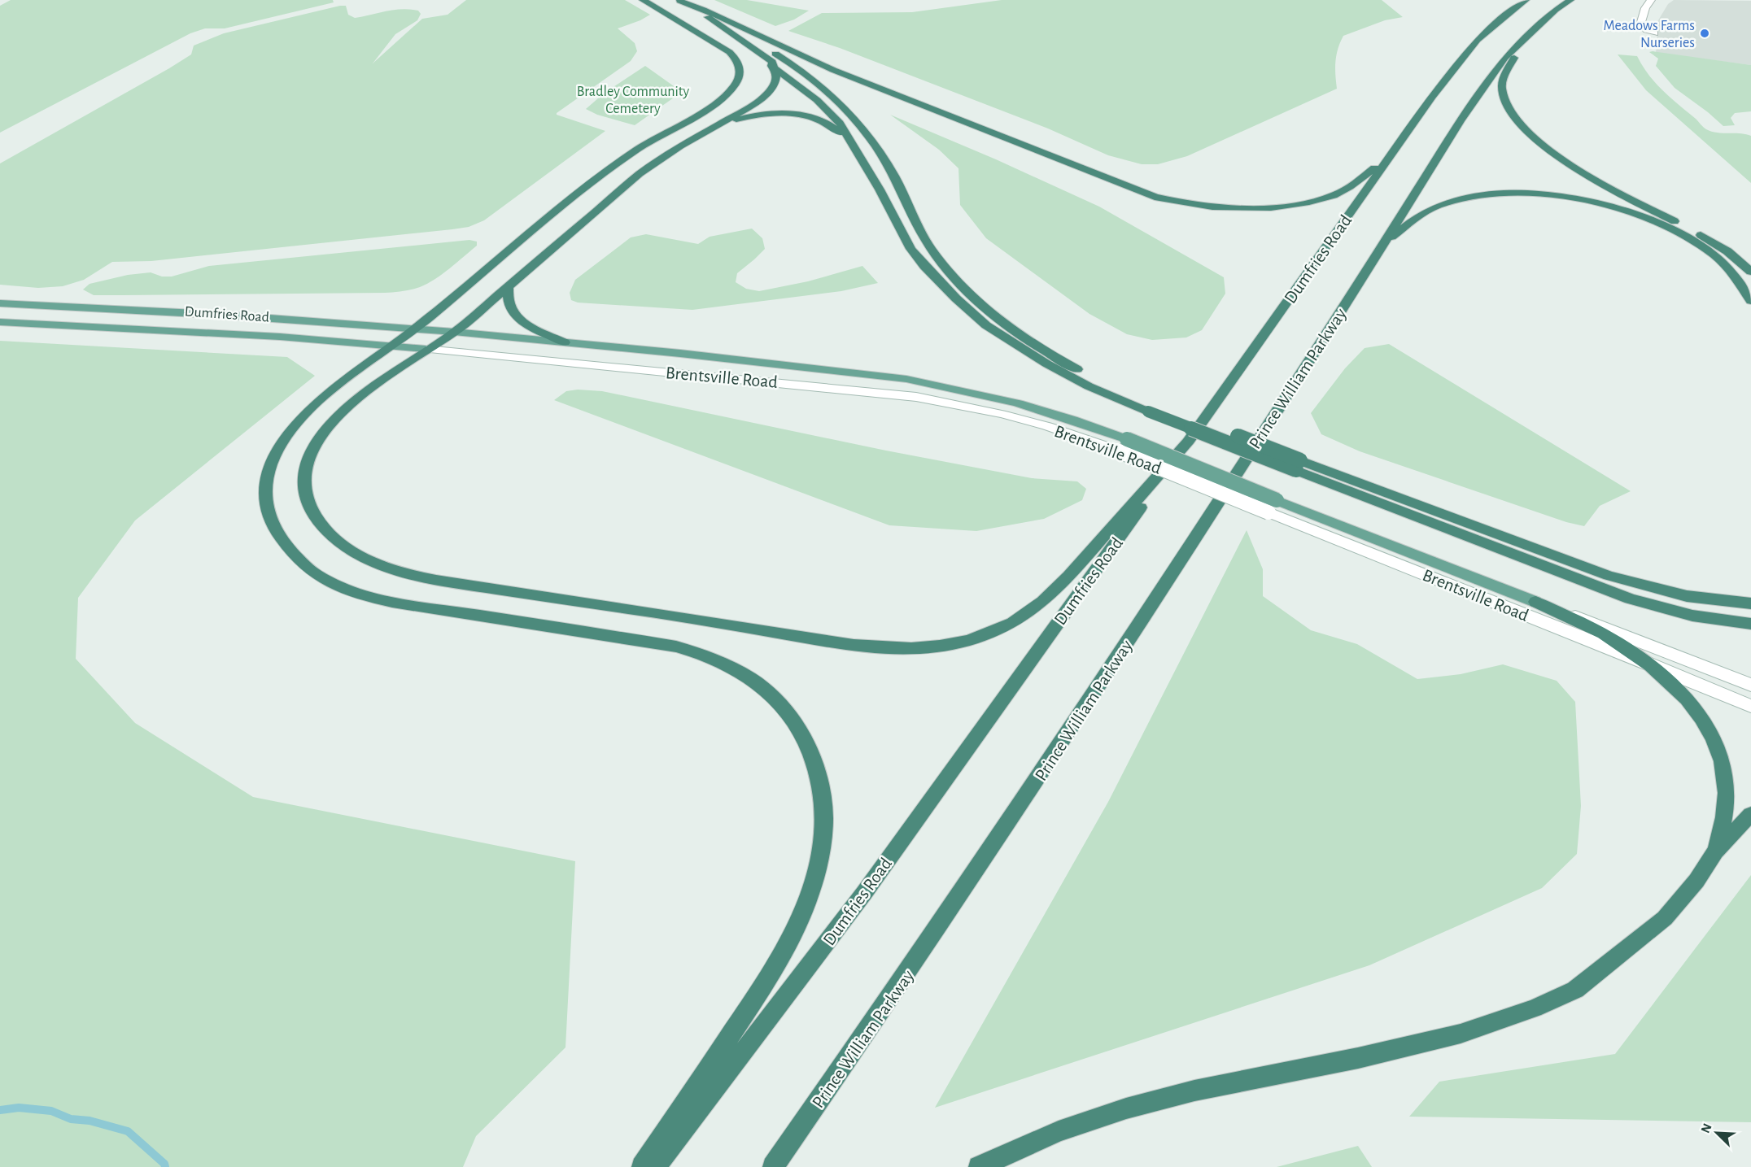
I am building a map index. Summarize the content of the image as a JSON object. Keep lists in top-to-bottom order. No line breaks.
{"streets":{"highway":["Dumfries Road","Prince William Parkway"],"main road":["Brentsville Road"]},"crossings":[["Dumfries Road","Brentsville Road"]],"parks":["Bradley Community Cemetery"],"places":["Meadows Farms Nurseries"],"north":"top left"}
